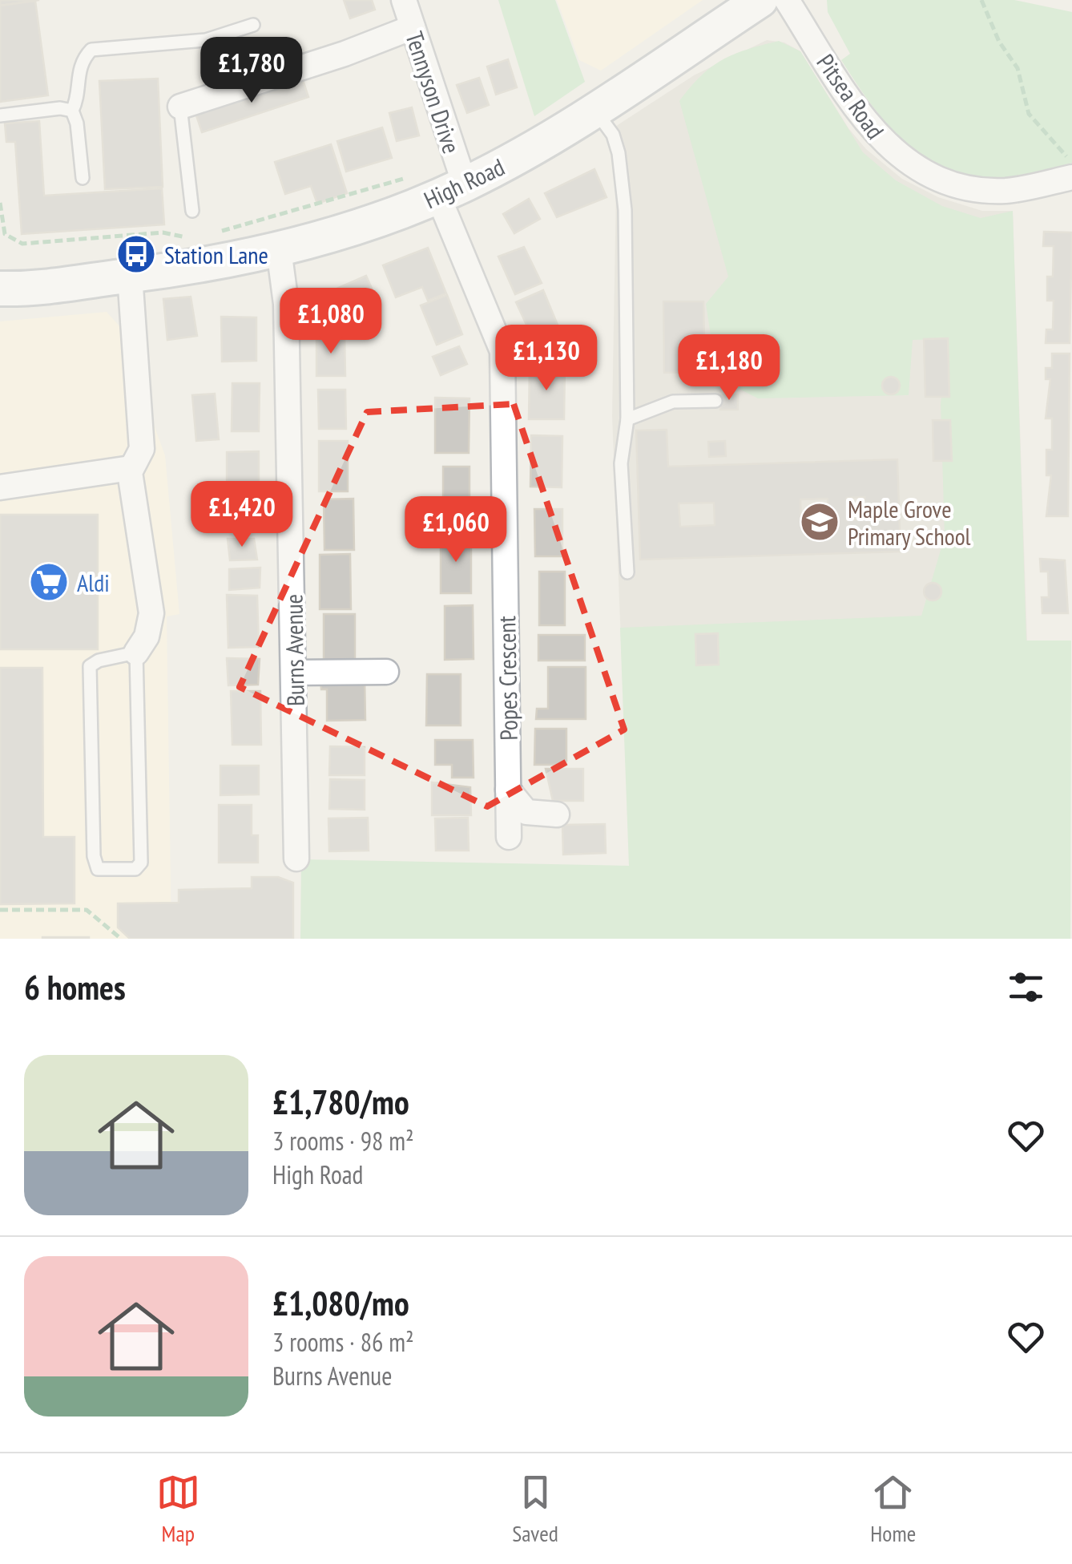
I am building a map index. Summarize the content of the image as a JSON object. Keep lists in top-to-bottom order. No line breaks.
{"streets":{"main road":["High Road"],"street":["Tennyson Drive","Pitsea Road","Burns Avenue","Popes Crescent"]},"crossings":[["Tennyson Drive","High Road"],["Tennyson Drive","Popes Crescent"],["High Road","Burns Avenue"],["High Road","Popes Crescent"]],"places":{"bus stop":["Station Lane"],"school or university":["Maple Grove Primary School"],"supermarket":["Aldi"]},"page":{"price":["£1,780","£1,080","£1,130","£1,180","£1,420","£1,060"],"heading":"6 homes","list":[{"name":"£1,780/mo","note":"3 rooms · 98 m² · High Road"},{"name":"£1,080/mo","note":"3 rooms · 86 m² · Burns Avenue"}],"tabs":["Map","Saved","Home"]}}
